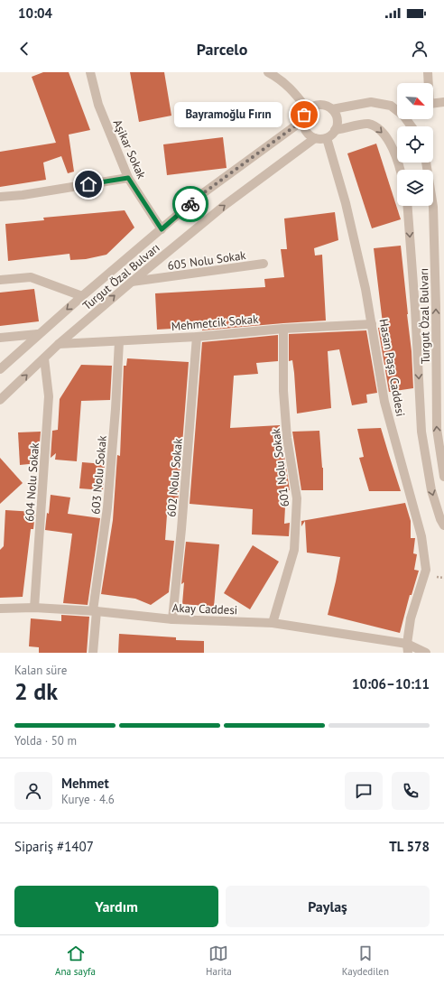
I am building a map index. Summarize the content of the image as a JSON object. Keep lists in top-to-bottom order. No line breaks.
{"streets":{"street":["Aşikar Sokak","605 Nolu Sokak","Turgut Özal Bulvarı","Mehmetcik Sokak","Hasan Paşa Caddesi","601 Nolu Sokak","603 Nolu Sokak","602 Nolu Sokak","604 Nolu Sokak","Akay Caddesi"]},"crossings":[["Aşikar Sokak","Turgut Özal Bulvarı"],["605 Nolu Sokak","Turgut Özal Bulvarı"],["Turgut Özal Bulvarı","Mehmetcik Sokak"],["Turgut Özal Bulvarı","Hasan Paşa Caddesi"],["Turgut Özal Bulvarı","604 Nolu Sokak"],["Mehmetcik Sokak","Hasan Paşa Caddesi"],["Mehmetcik Sokak","601 Nolu Sokak"],["Mehmetcik Sokak","603 Nolu Sokak"],["Mehmetcik Sokak","602 Nolu Sokak"],["Hasan Paşa Caddesi","Akay Caddesi"],["601 Nolu Sokak","Akay Caddesi"],["603 Nolu Sokak","Akay Caddesi"],["602 Nolu Sokak","Akay Caddesi"],["604 Nolu Sokak","Akay Caddesi"]],"places":["Bayramoğlu Fırın"],"north":"bottom right","page":{"status":"10:04","header":"Parcelo","bubble":"Bayramoğlu Fırın","heading":["2 dk","Kalan süre","10:06–10:11"],"panel":["Mehmet","Kurye · 4.6","Sipariş #1407","TL 578"],"bar":"Yolda · 50 m","buttons":["Yardım","Paylaş"],"tabs":["Ana sayfa","Harita","Kaydedilen"]}}
